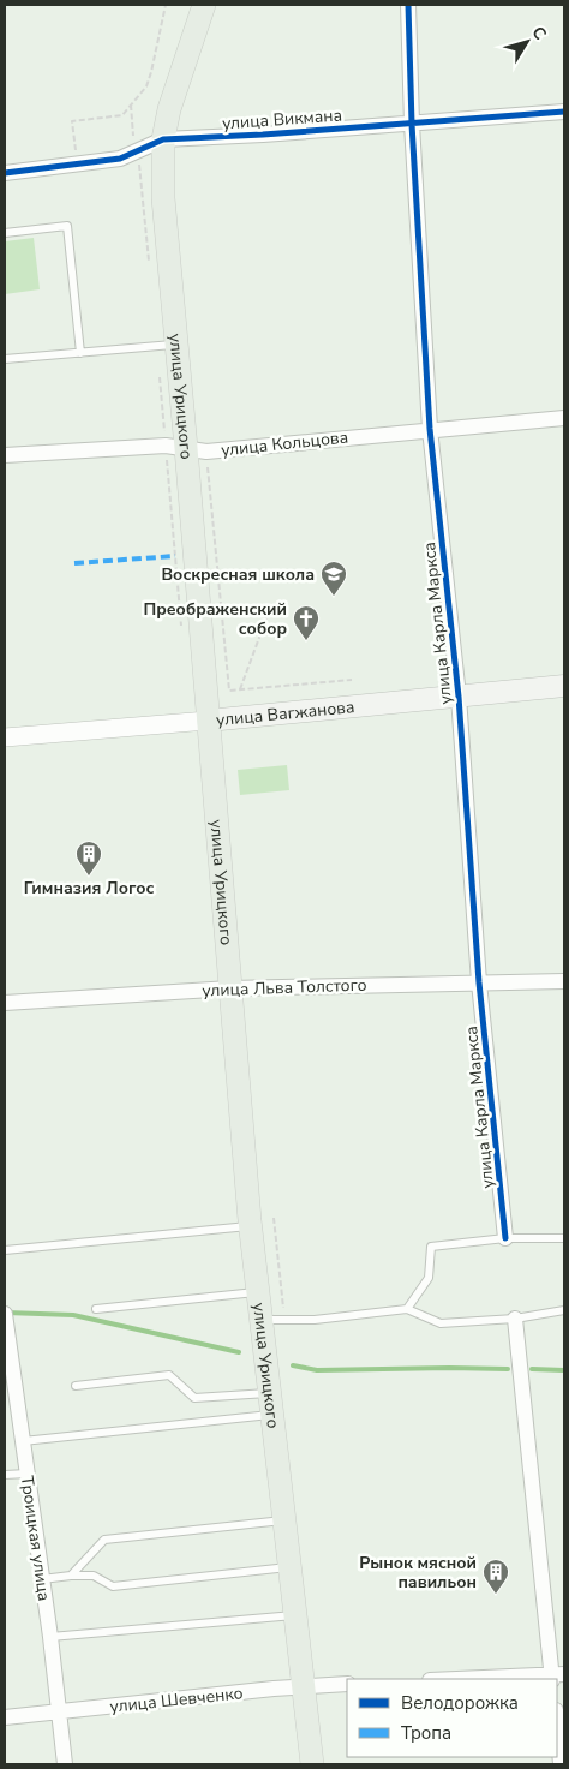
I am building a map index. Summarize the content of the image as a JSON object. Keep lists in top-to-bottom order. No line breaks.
{"streets":{"main road":["улица Урицкого","улица Вагжанова"],"street":["улица Викмана","улица Кольцова","улица Карла Маркса","улица Льва Толстого","Троицкая улица","улица Шевченко"]},"crossings":[["улица Викмана","улица Урицкого"],["улица Викмана","улица Карла Маркса"],["улица Урицкого","улица Кольцова"],["улица Урицкого","улица Вагжанова"],["улица Урицкого","улица Льва Толстого"],["улица Урицкого","улица Шевченко"],["улица Кольцова","улица Карла Маркса"],["улица Карла Маркса","улица Вагжанова"],["улица Карла Маркса","улица Льва Толстого"],["Троицкая улица","улица Шевченко"]],"places":{"school or university":["Воскресная школа"],"church":["Преображенский собор"],"building":["Гимназия Логос","Рынок мясной павильон"]},"legend":["Велодорожка","Тропа"],"north":"top right"}
